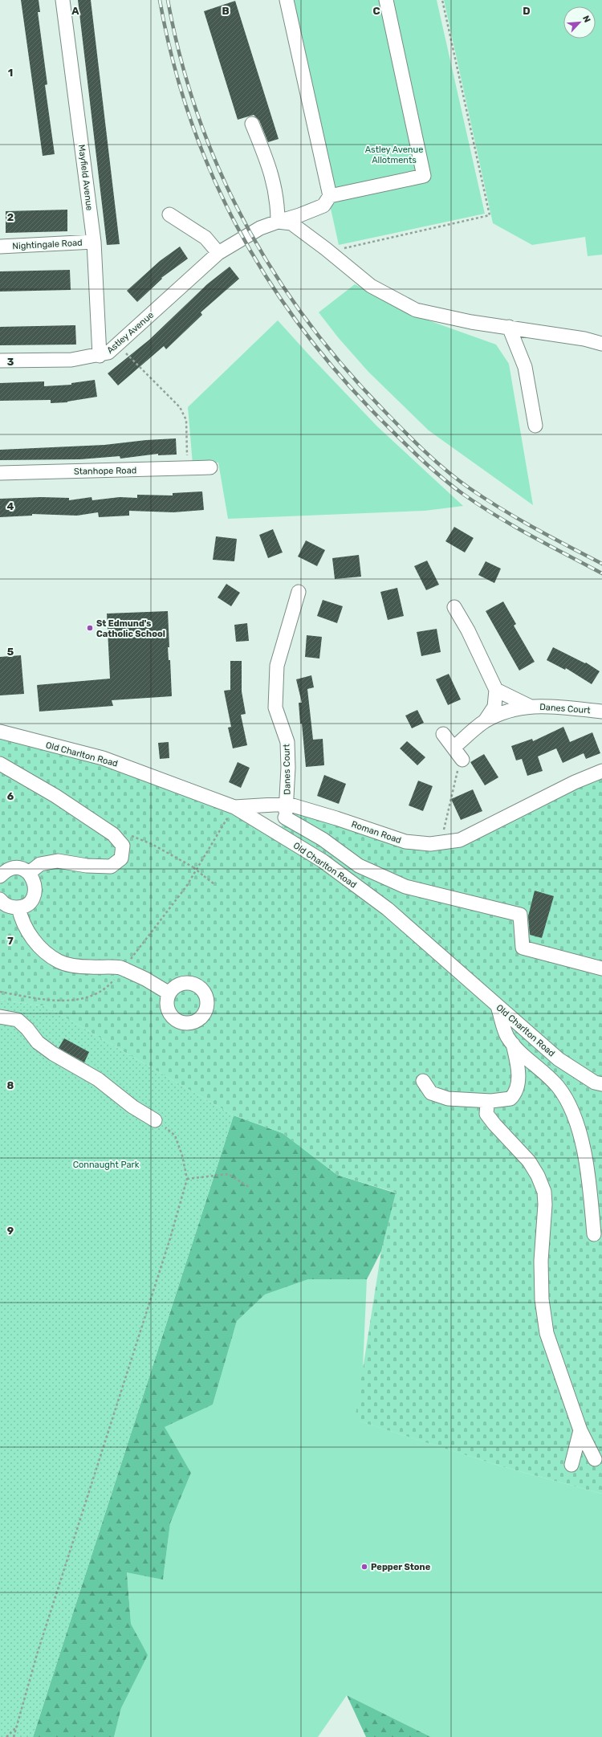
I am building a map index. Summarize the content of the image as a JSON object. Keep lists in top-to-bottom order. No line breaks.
{"streets":{"street":["Mayfield Avenue","Nightingale Road","Astley Avenue","Stanhope Road","Danes Court","Old Charlton Road","Roman Road"]},"crossings":[["Mayfield Avenue","Nightingale Road"],["Mayfield Avenue","Astley Avenue"],["Danes Court","Old Charlton Road"],["Danes Court","Roman Road"],["Old Charlton Road","Roman Road"]],"parks":["Astley Avenue Allotments","Connaught Park"],"places":["St Edmund's Catholic School","Pepper Stone"],"north":"top right","grid":{"columns":["A","B","C","D"],"rows":["1","2","3","4","5","6","7","8","9"]}}
